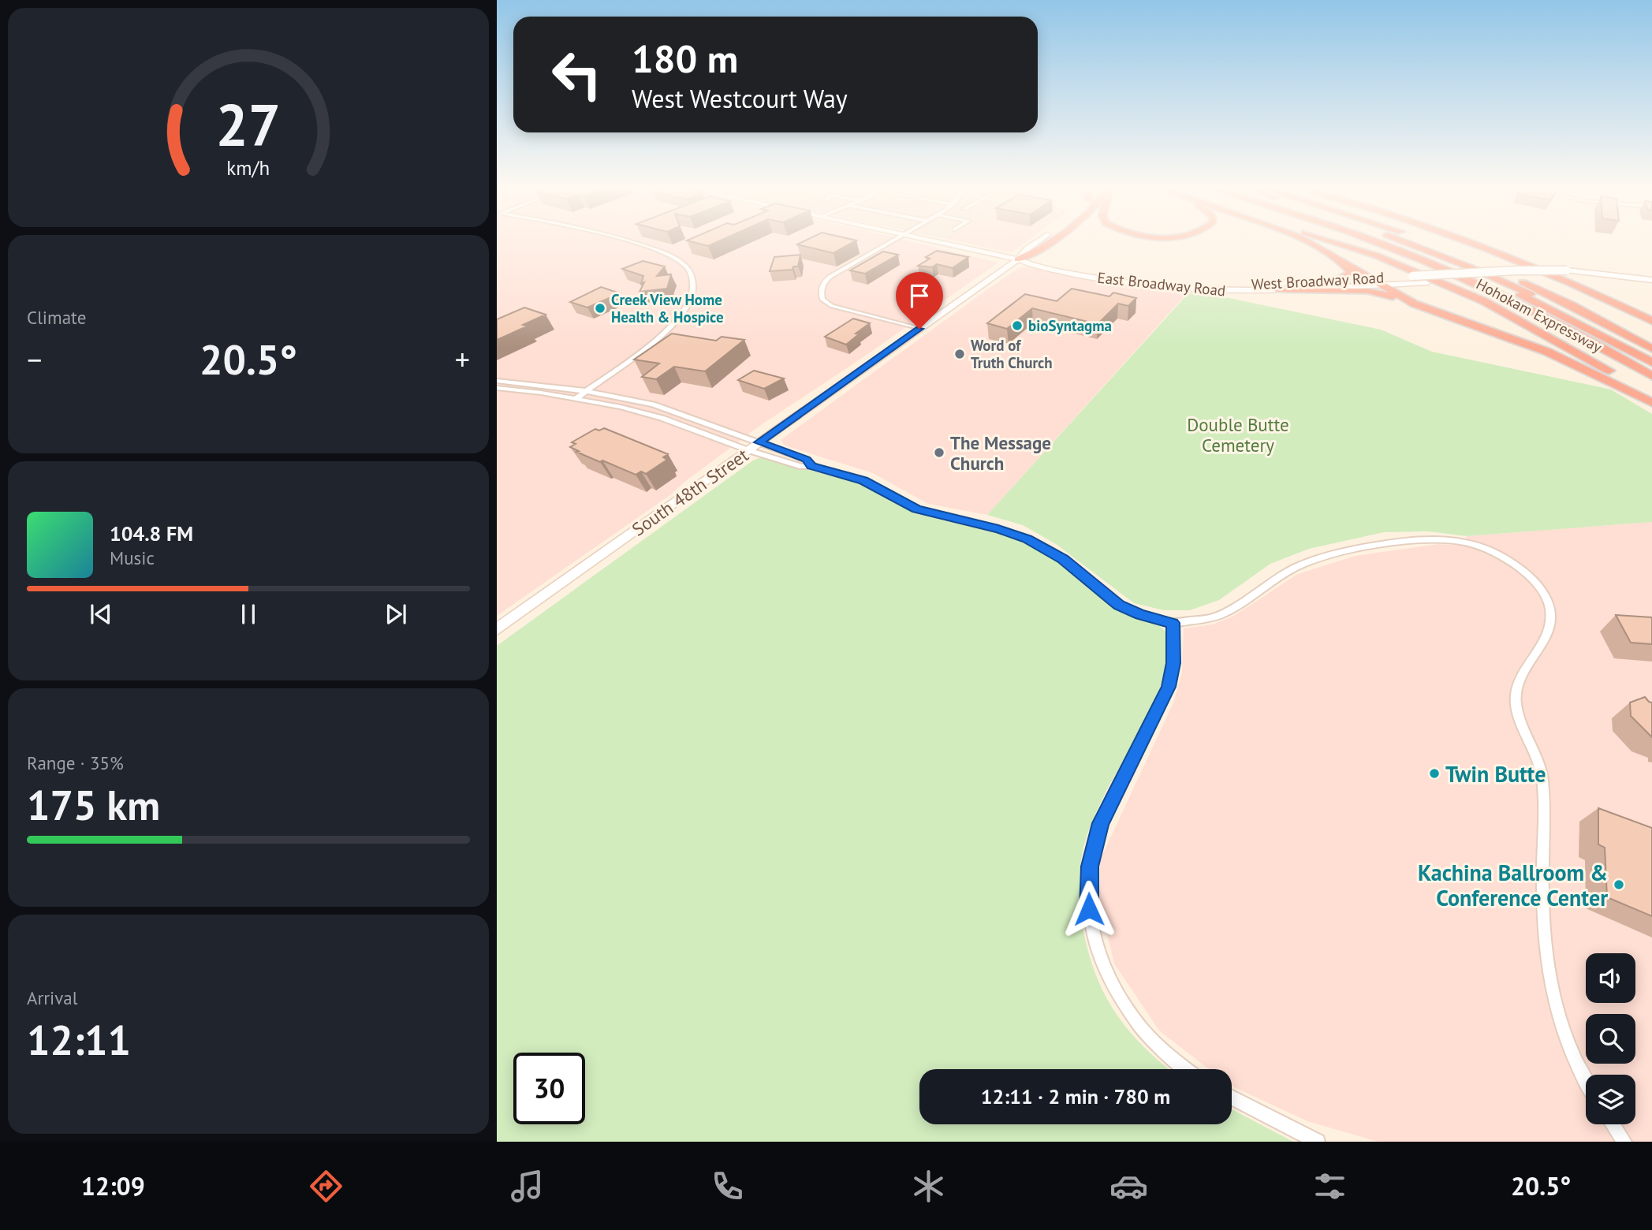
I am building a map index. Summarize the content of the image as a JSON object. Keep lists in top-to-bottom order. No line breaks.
{"streets":{"highway":["Hohokam Expressway","South 48th Street"],"main road":["West Broadway Road","East Broadway Road"]},"crossings":[["West Broadway Road","East Broadway Road"],["West Broadway Road","South 48th Street"],["East Broadway Road","South 48th Street"]],"parks":["Double Butte Cemetery"],"places":["Creek View Home Health & Hospice","bioSyntagma","Word of Truth Church","The Message Church","Twin Butte","Kachina Ballroom & Conference Center"],"page":{"turn":["180 m","West Westcourt Way"],"tile":["Climate",["Range · 35%","175 km"],["Arrival","12:11"]],"heat":["−","20.5°","+"],"song":["104.8 FM","Music"],"limit":"30","trip":"12:11 · 2 min · 780 m","tabs":["12:09","20.5°"],"gauge":["27","km/h"]}}
